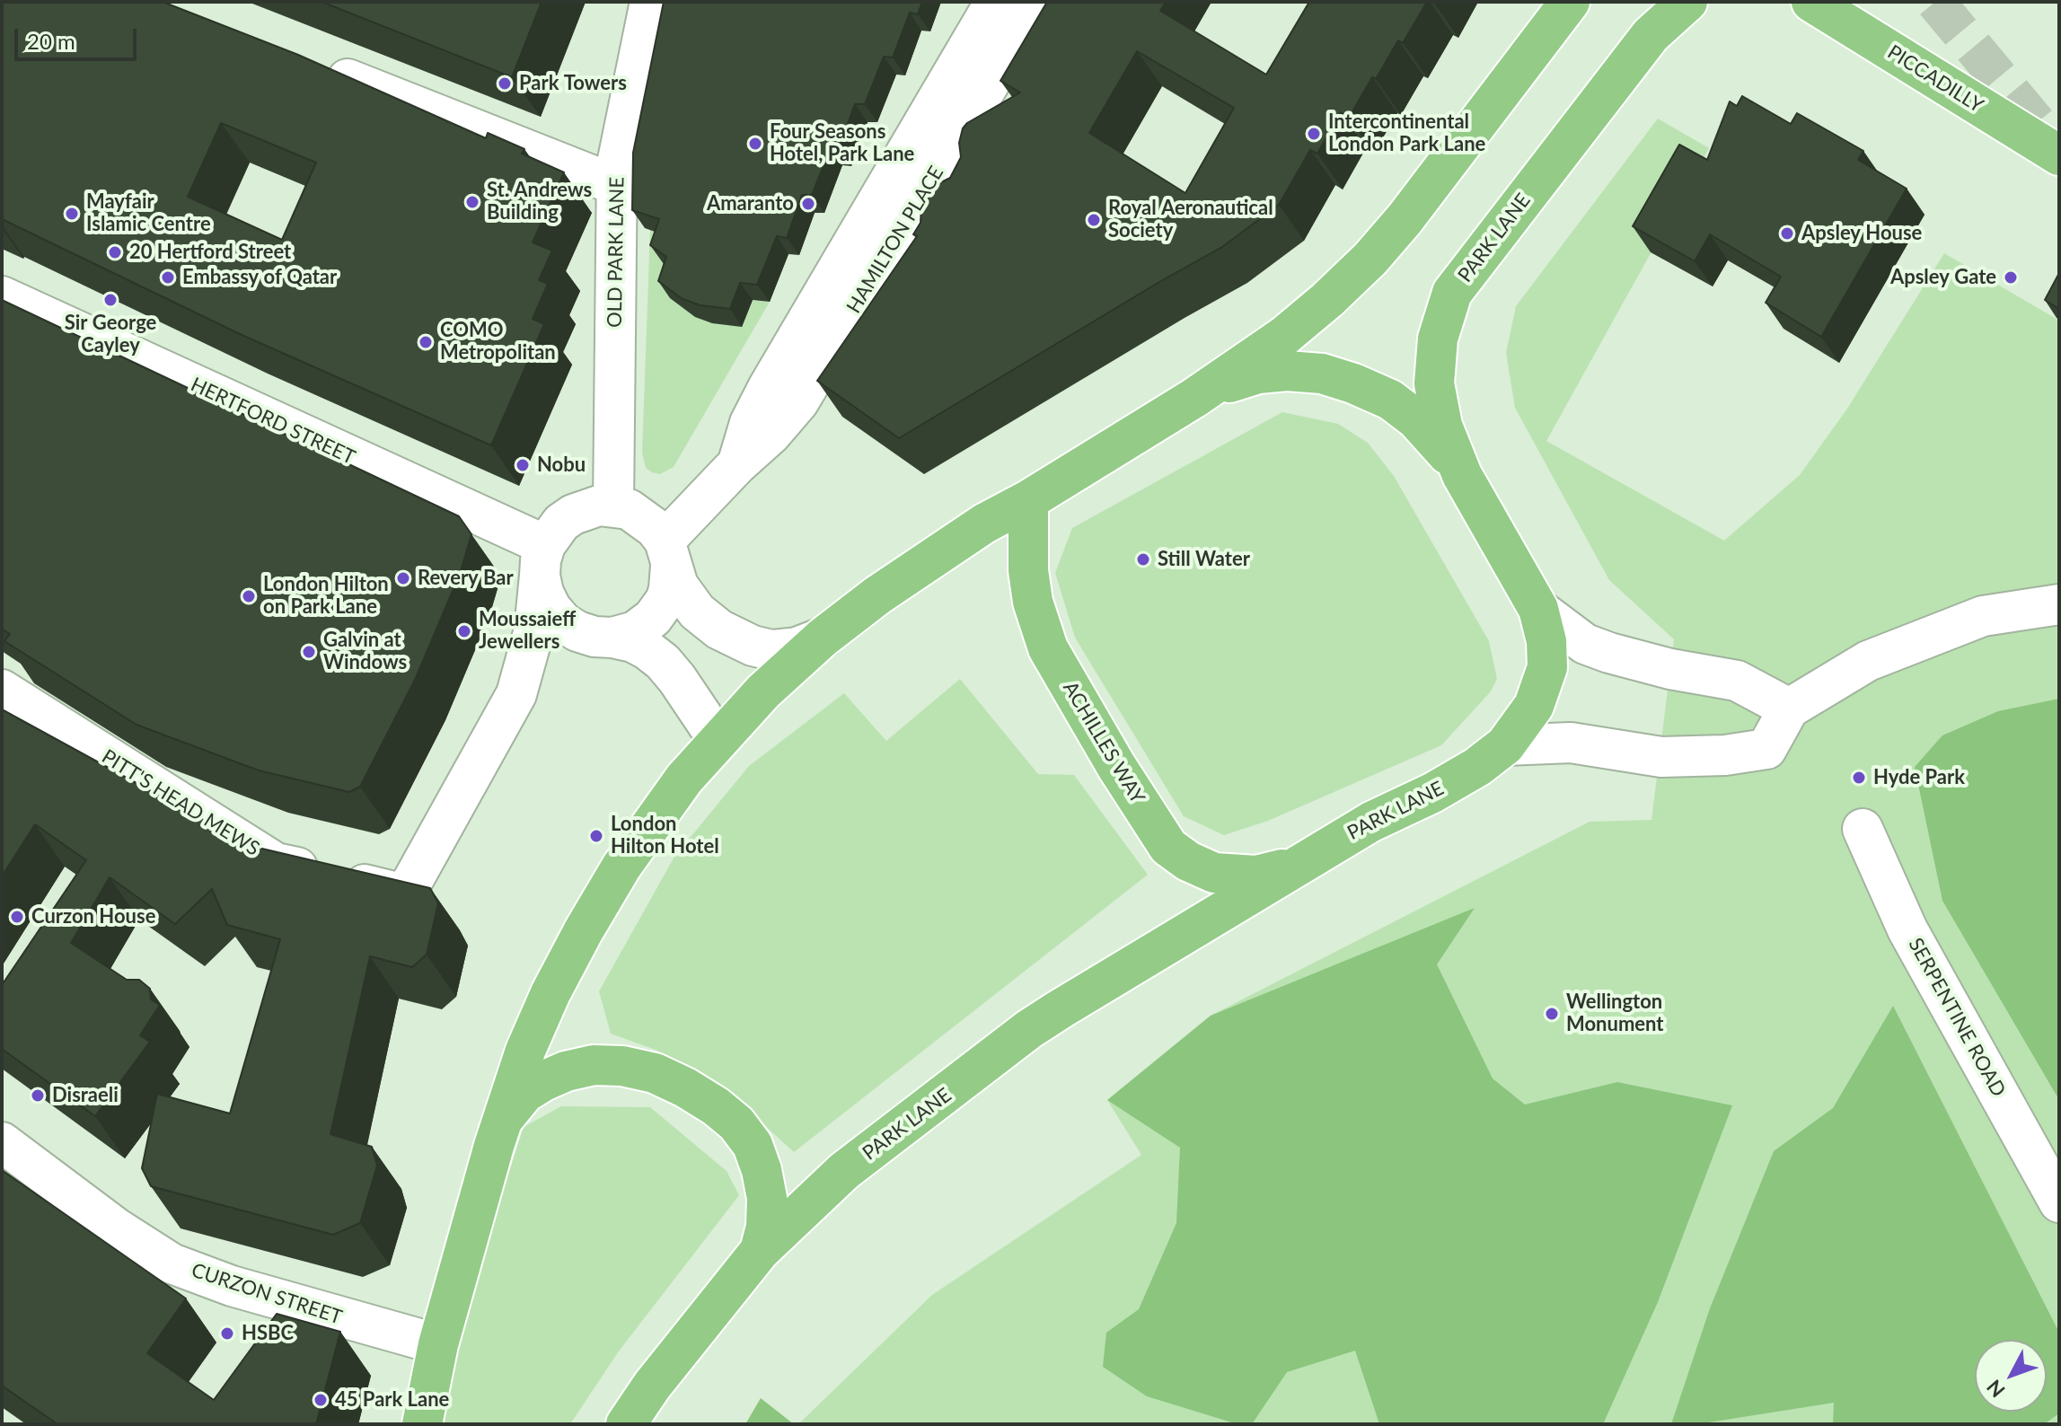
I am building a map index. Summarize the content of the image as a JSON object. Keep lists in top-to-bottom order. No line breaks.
{"streets":{"highway":["PICCADILLY","PARK LANE","ACHILLES WAY"],"street":["HAMILTON PLACE","OLD PARK LANE","HERTFORD STREET","PITT'S HEAD MEWS","SERPENTINE ROAD","CURZON STREET"]},"crossings":[["PARK LANE","ACHILLES WAY"],["HAMILTON PLACE","OLD PARK LANE"],["HAMILTON PLACE","HERTFORD STREET"],["OLD PARK LANE","HERTFORD STREET"]],"places":["Park Towers","Intercontinental London Park Lane","Four Seasons Hotel, Park Lane","St. Andrews Building","Amaranto","Mayfair Islamic Centre","Royal Aeronautical Society","Apsley House","20 Hertford Street","Embassy of Qatar","Apsley Gate","Sir George Cayley","COMO Metropolitan","Nobu","Still Water","Revery Bar","London Hilton on Park Lane","Moussaieff Jewellers","Galvin at Windows","Hyde Park","London Hilton Hotel","Curzon House","Wellington Monument","Disraeli","HSBC","45 Park Lane"],"scale_bar":"20 m","north":"bottom left"}
